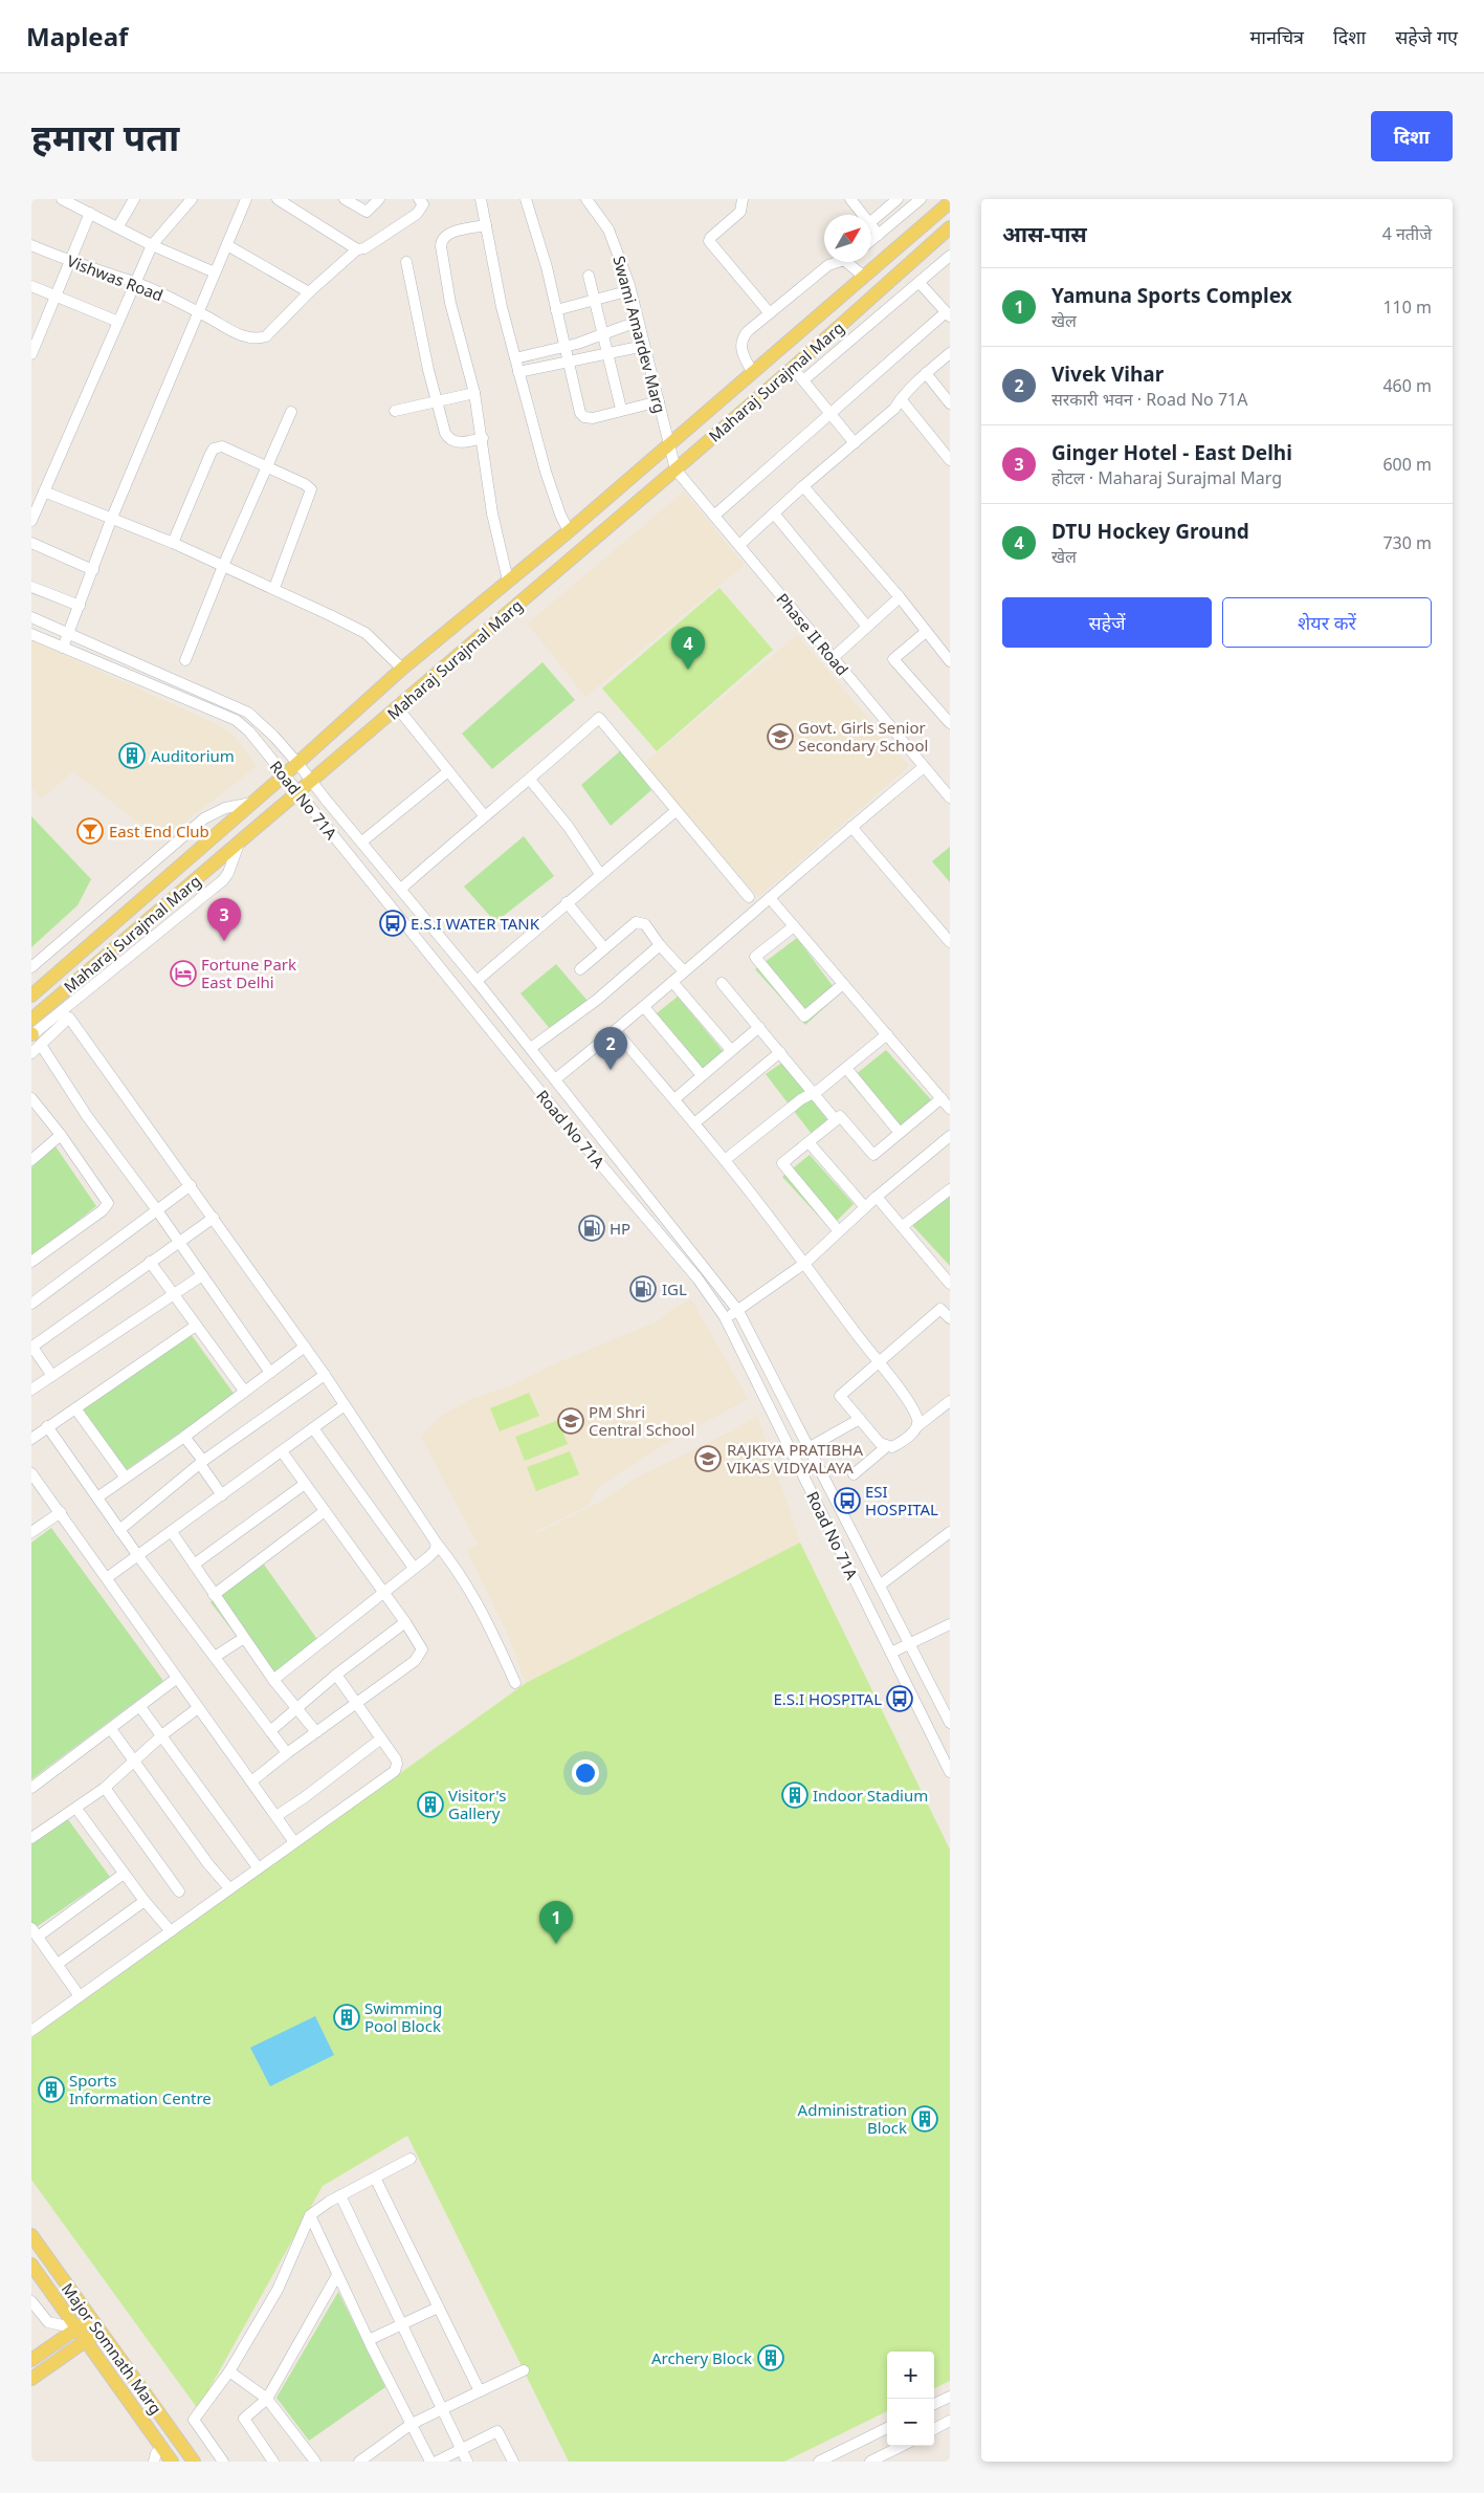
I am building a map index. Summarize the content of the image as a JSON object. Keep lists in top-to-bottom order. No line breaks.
{"streets":{"main road":["Maharaj Surajmal Marg","Major Somnath Marg"],"street":["Vishwas Road","Swami Amardev Marg","Phase II Road","Road No 71A"]},"crossings":[["Swami Amardev Marg","Maharaj Surajmal Marg"],["Swami Amardev Marg","Phase II Road"],["Maharaj Surajmal Marg","Phase II Road"],["Maharaj Surajmal Marg","Road No 71A"]],"places":{"school or university":["Govt. Girls Senior Secondary School","PM Shri Central School","RAJKIYA PRATIBHA VIKAS VIDYALAYA"],"building":["Auditorium","Indoor Stadium","Visitor's Gallery","Swimming Pool Block","Sports Information Centre","Administration Block","Archery Block"],"bar":["East End Club"],"bus stop":["E.S.I WATER TANK","ESI HOSPITAL","E.S.I HOSPITAL"],"hotel":["Fortune Park East Delhi"],"fuel station":["HP","IGL"]},"north":"top right","page":{"header":"Mapleaf","nav":["मानचित्र","दिशा","सहेजे गए"],"buttons":["दिशा",["सहेजें","शेयर करें"]],"title":"हमारा पता","heading":["आस-पास","4 नतीजे"],"list":[{"mark":"1","name":"Yamuna Sports Complex","note":"खेल","value":"110 m"},{"mark":"2","name":"Vivek Vihar","note":"सरकारी भवन · Road No 71A","value":"460 m"},{"mark":"3","name":"Ginger Hotel - East Delhi","note":"होटल · Maharaj Surajmal Marg","value":"600 m"},{"mark":"4","name":"DTU Hockey Ground","note":"खेल","value":"730 m"}],"pins":["4","3","2","1"],"map_buttons":["+","−"]}}
